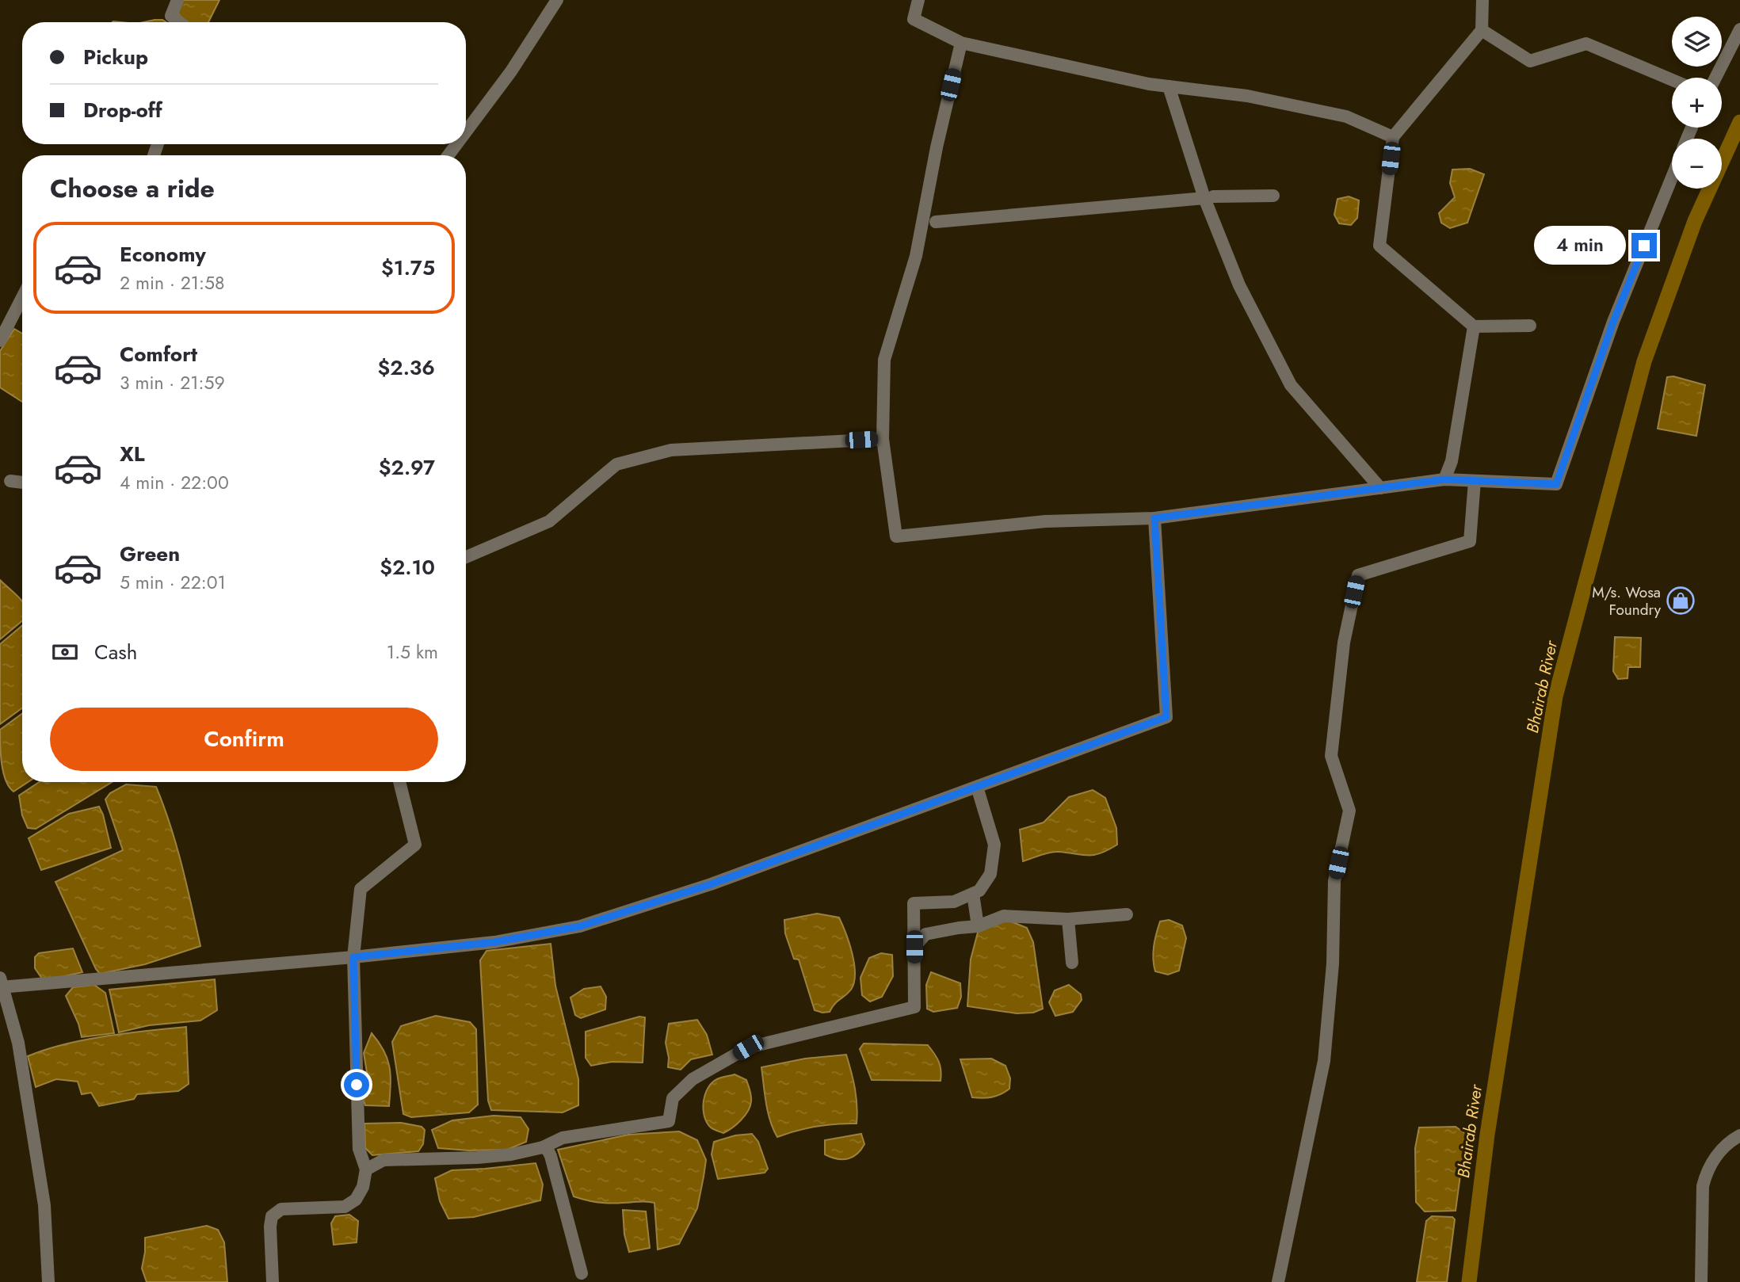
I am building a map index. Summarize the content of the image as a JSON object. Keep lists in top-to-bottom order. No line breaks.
{"water":["Bhairab River"],"places":{"shop":["M/s. Wosa Foundry"]},"page":{"map_buttons":["+","−"],"banner":["Pickup","Drop-off"],"heading":"Choose a ride","list":[{"name":"Economy","note":"2 min · 21:58","value":"$1.75"},{"name":"Comfort","note":"3 min · 21:59","value":"$2.36"},{"name":"XL","note":"4 min · 22:00","value":"$2.97"},{"name":"Green","note":"5 min · 22:01","value":"$2.10"}],"bubble":"4 min","pay":["Cash","1.5 km"],"buttons":"Confirm"}}
